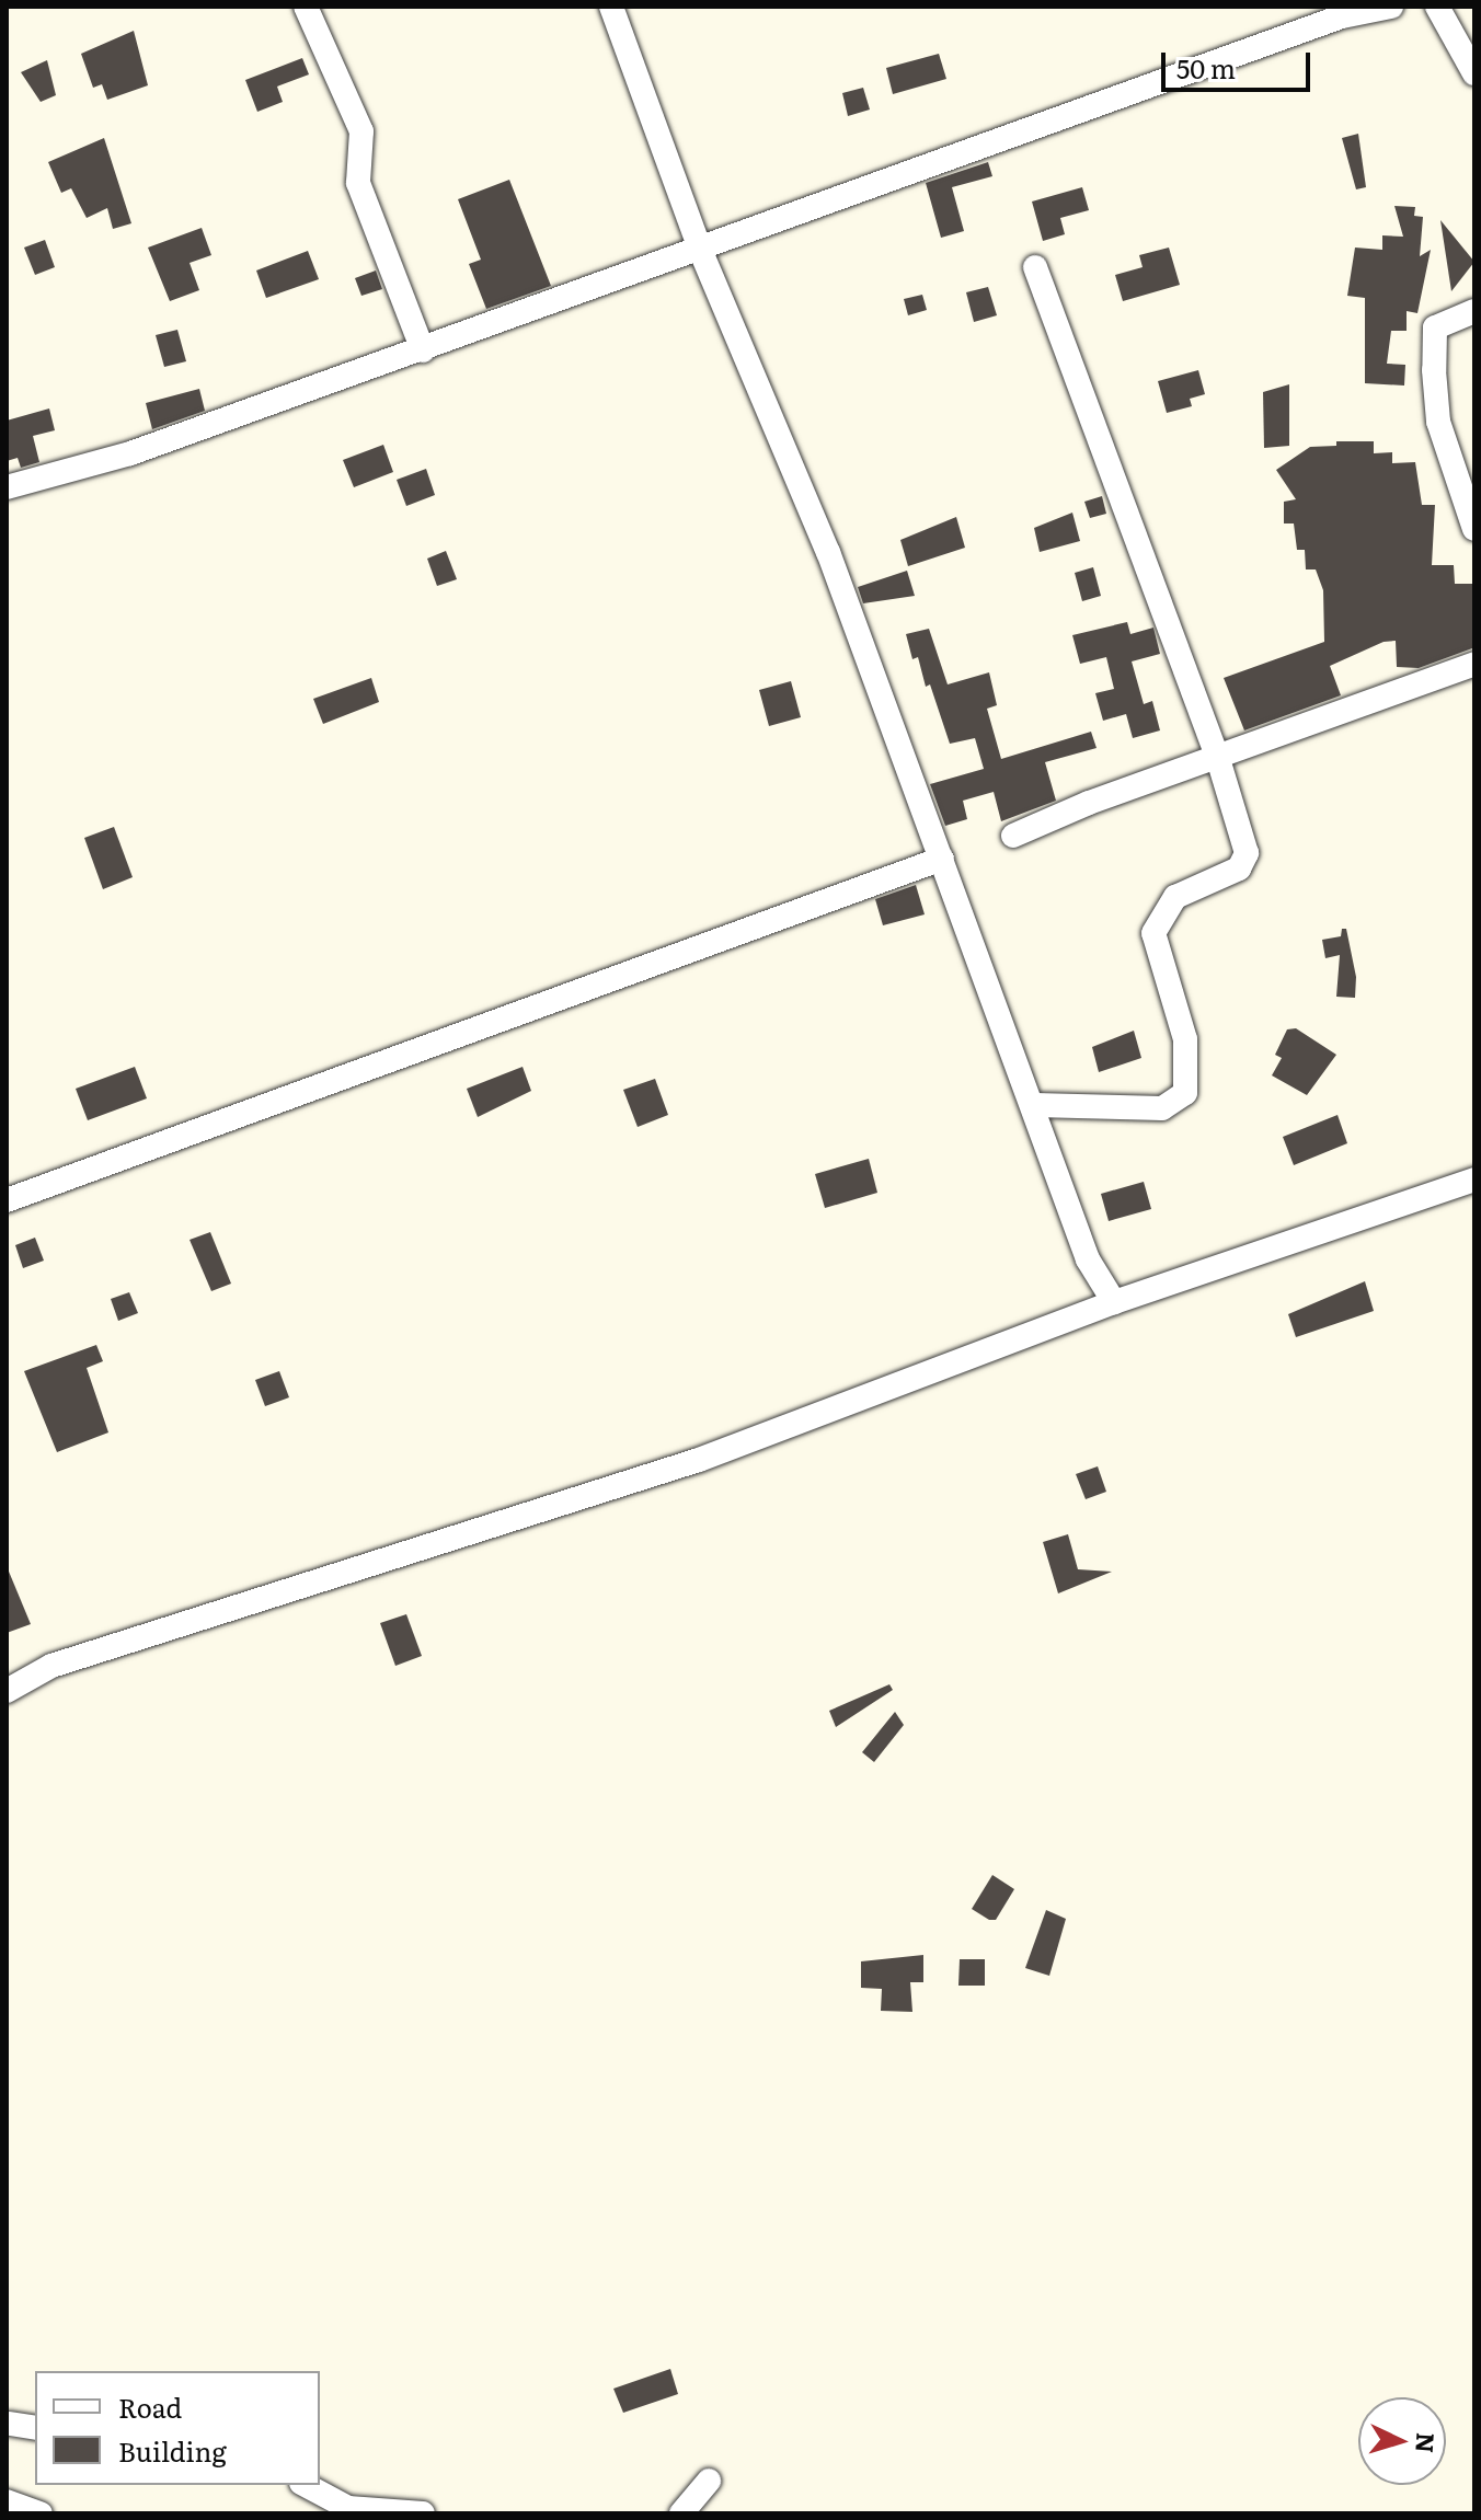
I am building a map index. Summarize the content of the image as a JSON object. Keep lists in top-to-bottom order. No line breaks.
{"legend":["Road","Building"],"scale_bar":"50 m","north":"right"}
